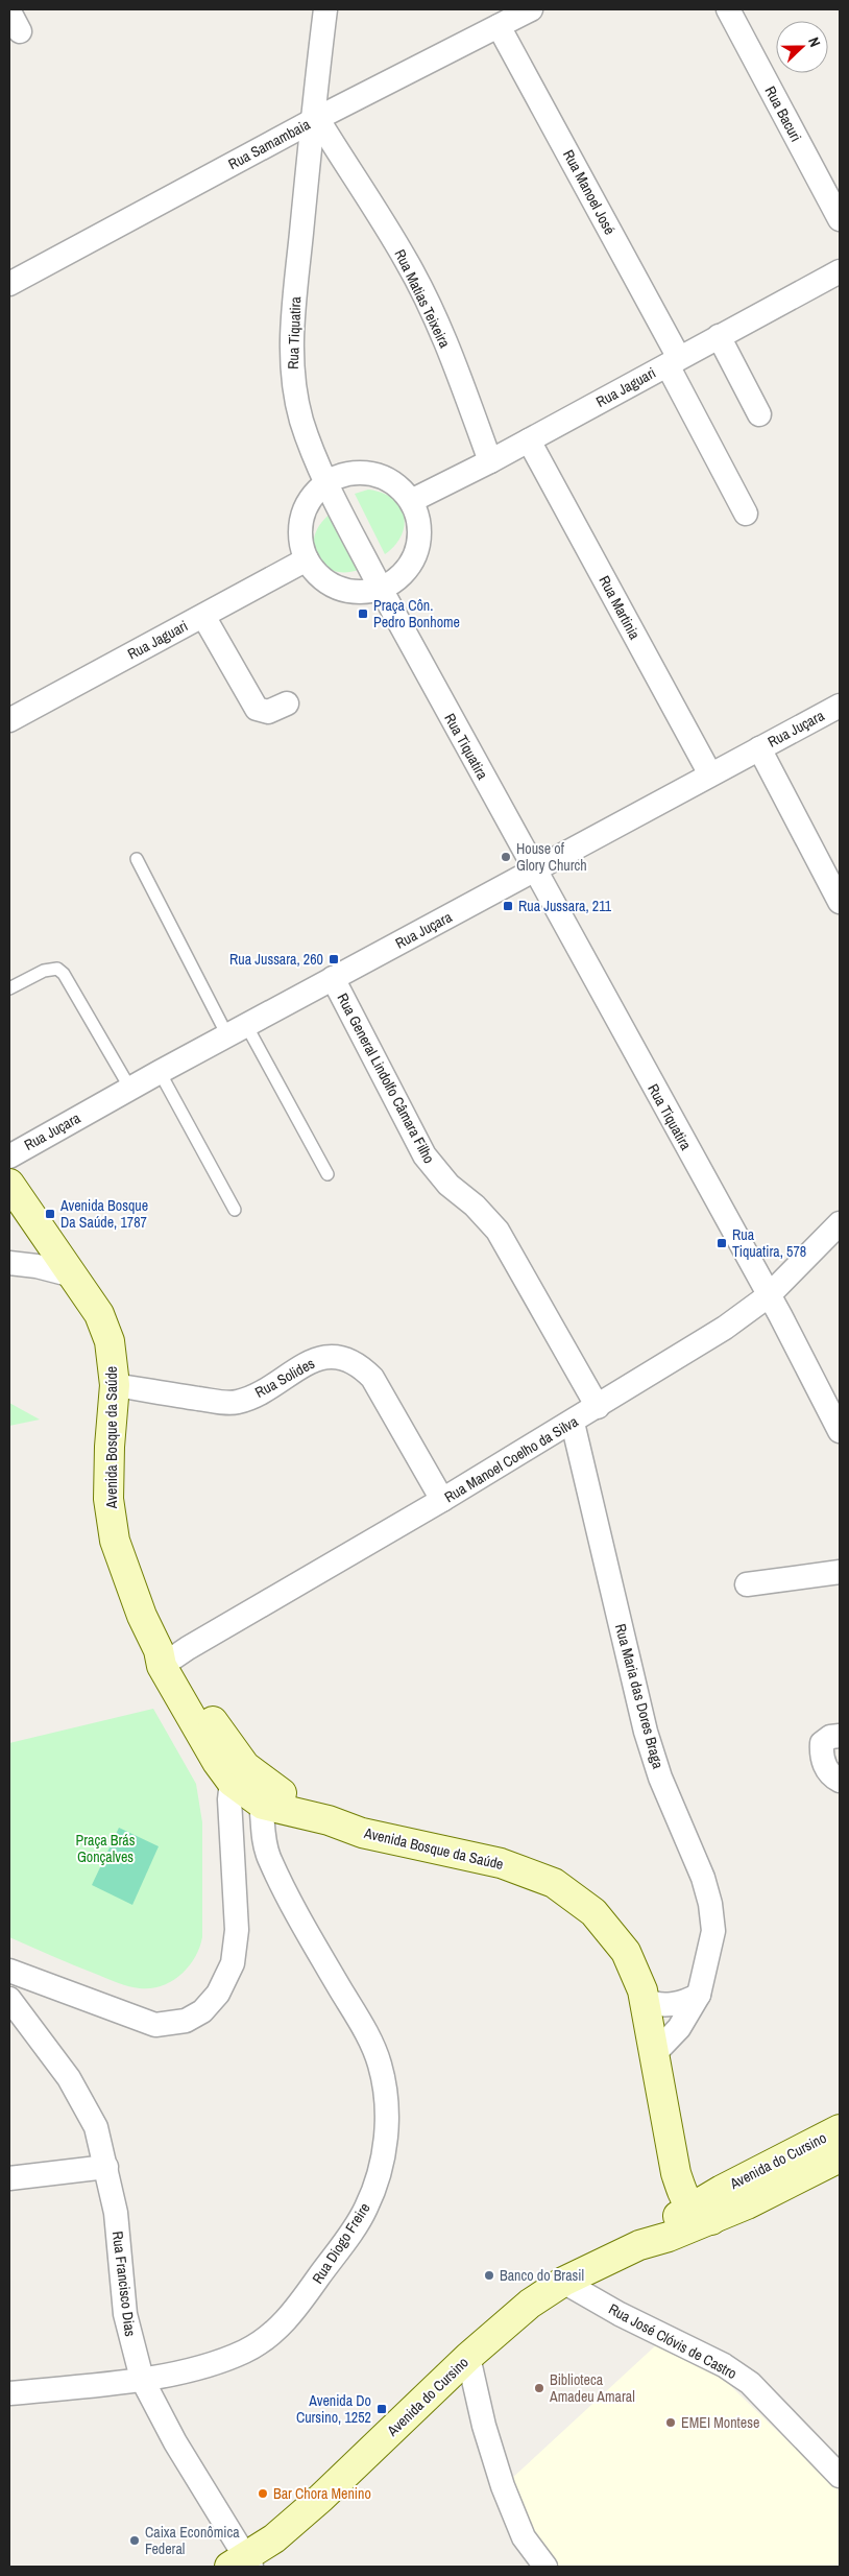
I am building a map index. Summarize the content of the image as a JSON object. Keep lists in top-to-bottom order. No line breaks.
{"streets":{"street":["Rua Bacuri","Rua Samambaia","Rua Manoel José","Rua Matias Teixeira","Rua Tiquatira","Rua Jaguari","Rua Martinia","Rua Juçara","Rua General Lindolfo Câmara Filho","Rua Solides","Avenida Bosque da Saúde","Rua Manoel Coelho da Silva","Rua Maria das Dores Braga","Avenida do Cursino","Rua Diogo Freire","Rua Francisco Dias","Rua José Clóvis de Castro"]},"crossings":[["Rua Samambaia","Rua Manoel José"],["Rua Samambaia","Rua Matias Teixeira"],["Rua Samambaia","Rua Tiquatira"],["Rua Manoel José","Rua Jaguari"],["Rua Matias Teixeira","Rua Tiquatira"],["Rua Matias Teixeira","Rua Jaguari"],["Rua Tiquatira","Rua Juçara"],["Rua Tiquatira","Rua Manoel Coelho da Silva"],["Rua Jaguari","Rua Martinia"],["Rua Martinia","Rua Juçara"],["Rua Juçara","Rua General Lindolfo Câmara Filho"],["Rua General Lindolfo Câmara Filho","Rua Manoel Coelho da Silva"],["Rua Solides","Avenida Bosque da Saúde"],["Rua Solides","Rua Manoel Coelho da Silva"],["Avenida Bosque da Saúde","Rua Manoel Coelho da Silva"],["Avenida Bosque da Saúde","Rua Maria das Dores Braga"],["Avenida Bosque da Saúde","Avenida do Cursino"],["Avenida Bosque da Saúde","Rua Diogo Freire"],["Rua Manoel Coelho da Silva","Rua Maria das Dores Braga"],["Avenida do Cursino","Rua Francisco Dias"],["Avenida do Cursino","Rua José Clóvis de Castro"],["Rua Diogo Freire","Rua Francisco Dias"]],"parks":["Praça Brás Gonçalves"],"places":{"transit":["Praça Côn. Pedro Bonhome","Rua Jussara, 211","Rua Jussara, 260","Avenida Bosque Da Saúde, 1787","Rua Tiquatira, 578","Avenida Do Cursino, 1252"],"other":["House of Glory Church","Banco do Brasil","Biblioteca Amadeu Amaral","EMEI Montese","Bar Chora Menino","Caixa Econômica Federal"]},"north":"right"}
